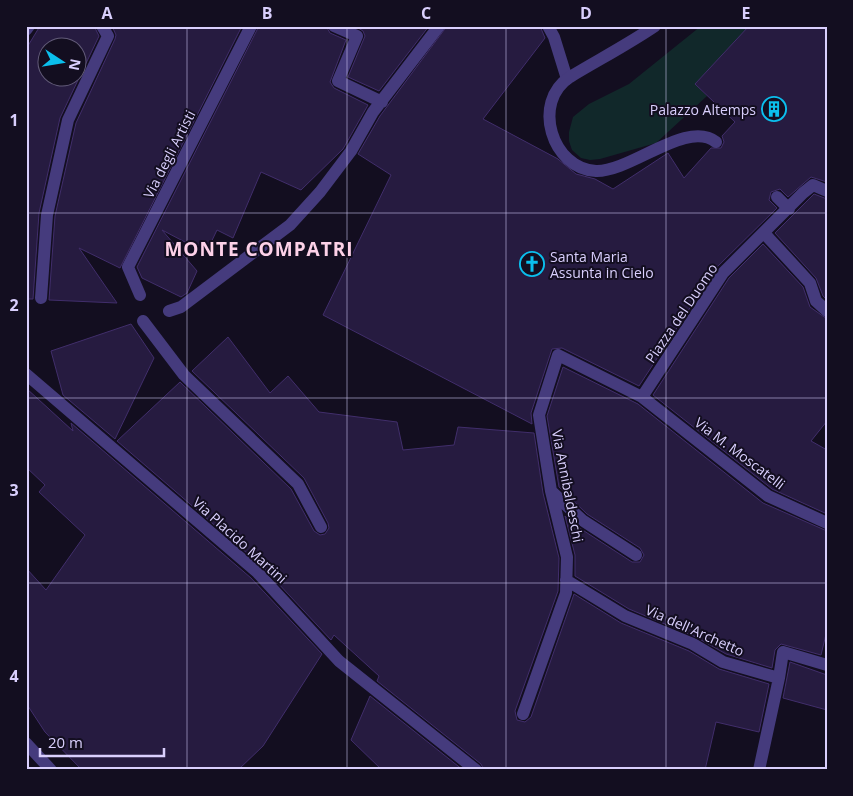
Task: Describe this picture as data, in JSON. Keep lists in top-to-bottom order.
{
  "streets": {
    "street": [
      "Via degli Artisti",
      "Piazza del Duomo",
      "Via M. Moscatelli",
      "Via Annibaldeschi",
      "Via Placido Martini",
      "Via dell'Archetto"
    ]
  },
  "crossings": [
    ["Piazza del Duomo", "Via M. Moscatelli"],
    ["Piazza del Duomo", "Via Annibaldeschi"],
    ["Via M. Moscatelli", "Via Annibaldeschi"],
    ["Via Annibaldeschi", "Via dell'Archetto"]
  ],
  "districts": ["MONTE COMPATRI"],
  "places": {
    "building": ["Palazzo Altemps"],
    "church": ["Santa Maria Assunta in Cielo"]
  },
  "scale_bar": "20 m",
  "north": "right",
  "grid": {
    "columns": [
      "A",
      "B",
      "C",
      "D",
      "E"
    ],
    "rows": [
      "1",
      "2",
      "3",
      "4"
    ]
  }
}
